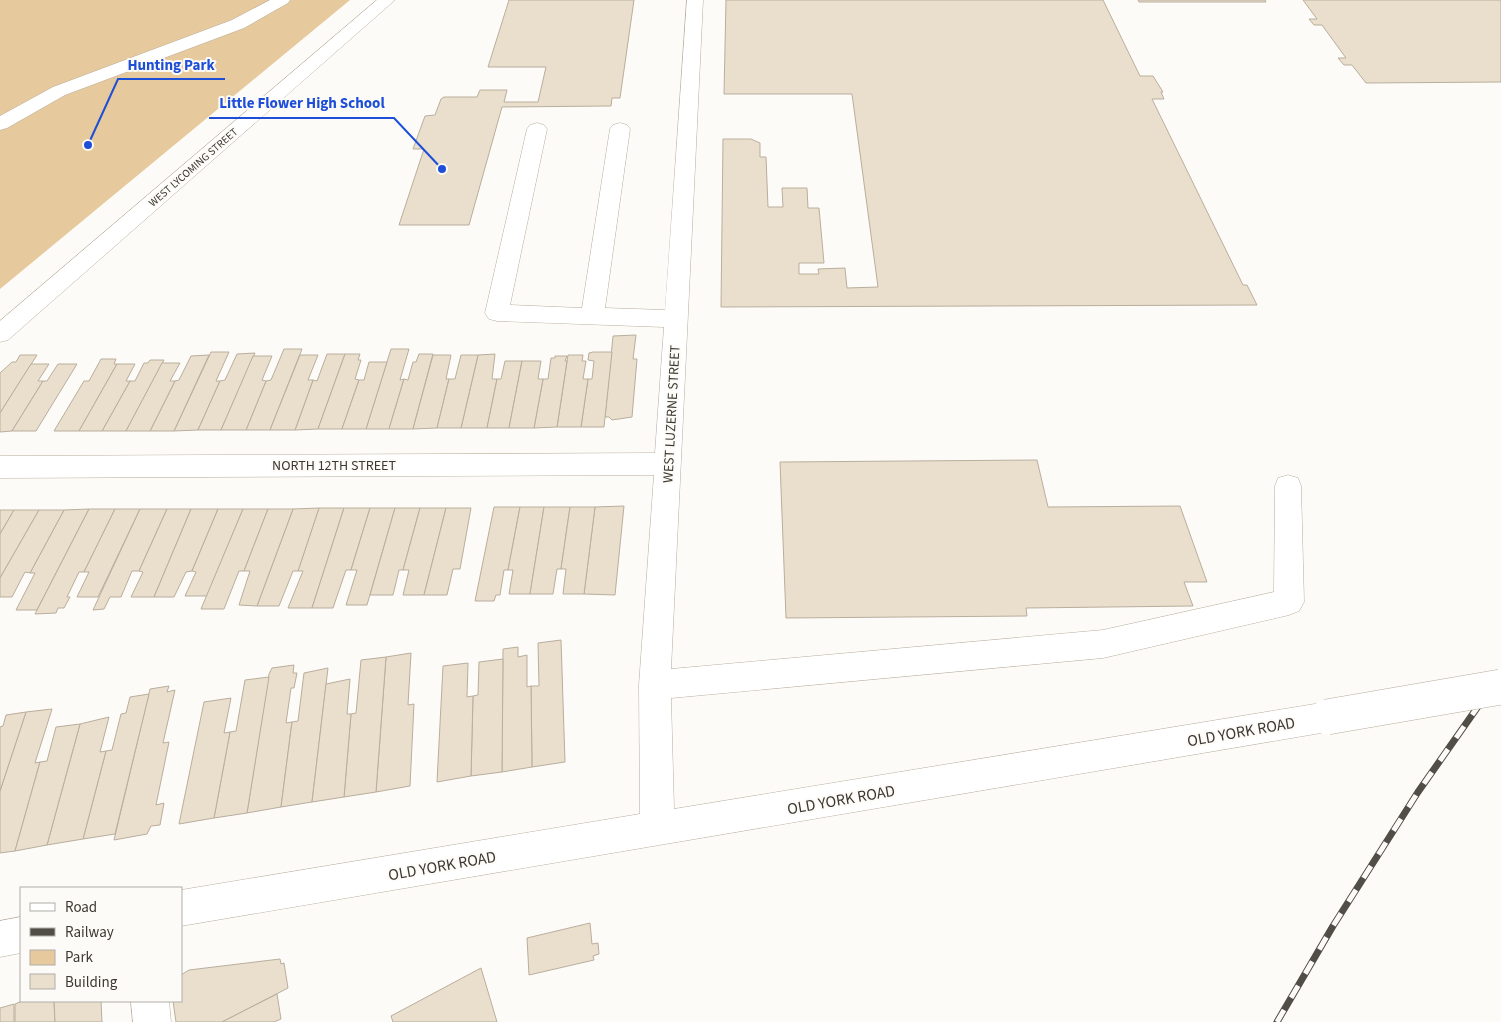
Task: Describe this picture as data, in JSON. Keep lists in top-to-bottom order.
{
  "streets": {
    "street": [
      "WEST LYCOMING STREET",
      "WEST LUZERNE STREET",
      "NORTH 12TH STREET",
      "OLD YORK ROAD"
    ]
  },
  "crossings": [
    ["WEST LUZERNE STREET", "NORTH 12TH STREET"],
    ["WEST LUZERNE STREET", "OLD YORK ROAD"]
  ],
  "places": ["Hunting Park", "Little Flower High School"],
  "legend": [
    "Road",
    "Railway",
    "Park",
    "Building"
  ]
}
